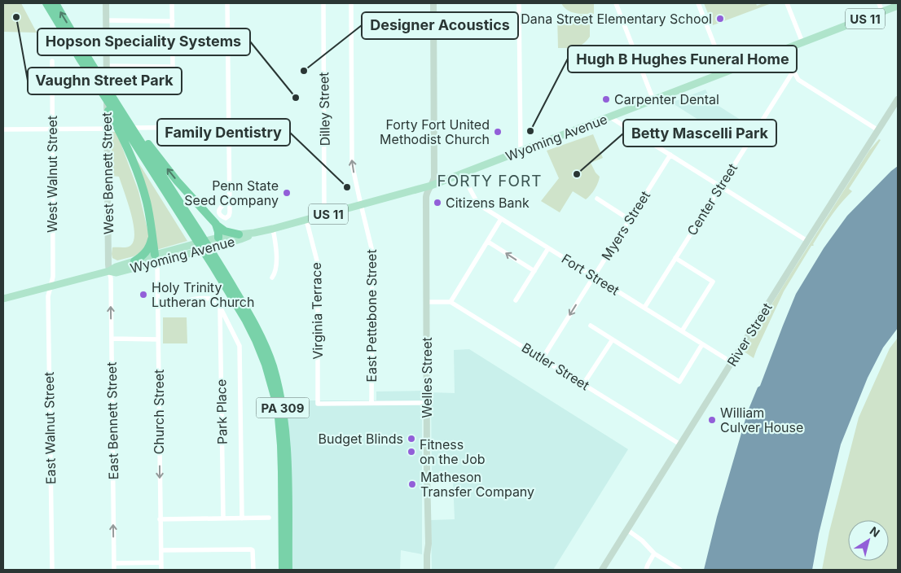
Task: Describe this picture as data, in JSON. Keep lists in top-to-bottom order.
{
  "streets": {
    "highway": ["PA 309"],
    "main road": ["US 11", "Wyoming Avenue"],
    "street": [
      "Dilley Street",
      "West Bennett Street",
      "West Walnut Street",
      "Center Street",
      "Myers Street",
      "Fort Street",
      "Virginia Terrace",
      "East Pettebone Street",
      "River Street",
      "Butler Street",
      "Welles Street",
      "Church Street",
      "Park Place",
      "East Bennett Street",
      "East Walnut Street"
    ]
  },
  "crossings": [
    ["Dilley Street", "Wyoming Avenue"],
    ["Wyoming Avenue", "West Bennett Street"],
    ["Wyoming Avenue", "West Walnut Street"],
    ["Wyoming Avenue", "Fort Street"],
    ["Wyoming Avenue", "Virginia Terrace"],
    ["Wyoming Avenue", "East Pettebone Street"],
    ["Wyoming Avenue", "Welles Street"],
    ["Wyoming Avenue", "Church Street"],
    ["Wyoming Avenue", "East Bennett Street"],
    ["Wyoming Avenue", "East Walnut Street"],
    ["West Bennett Street", "East Bennett Street"],
    ["West Walnut Street", "East Walnut Street"],
    ["Center Street", "Fort Street"],
    ["Myers Street", "Fort Street"],
    ["Myers Street", "Butler Street"],
    ["Fort Street", "River Street"],
    ["Virginia Terrace", "East Pettebone Street"],
    ["River Street", "Butler Street"]
  ],
  "one_way": [
    "Myers Street",
    "East Pettebone Street",
    "Church Street",
    "East Bennett Street"
  ],
  "districts": ["FORTY FORT"],
  "places": [
    "Vaughn Street Park",
    "Dana Street Elementary School",
    "Designer Acoustics",
    "Hopson Speciality Systems",
    "Carpenter Dental",
    "Hugh B Hughes Funeral Home",
    "Forty Fort United Methodist Church",
    "Betty Mascelli Park",
    "Family Dentistry",
    "Penn State Seed Company",
    "Citizens Bank",
    "Holy Trinity Lutheran Church",
    "William Culver House",
    "Budget Blinds",
    "Fitness on the Job",
    "Matheson Transfer Company"
  ],
  "north": "top right"
}
